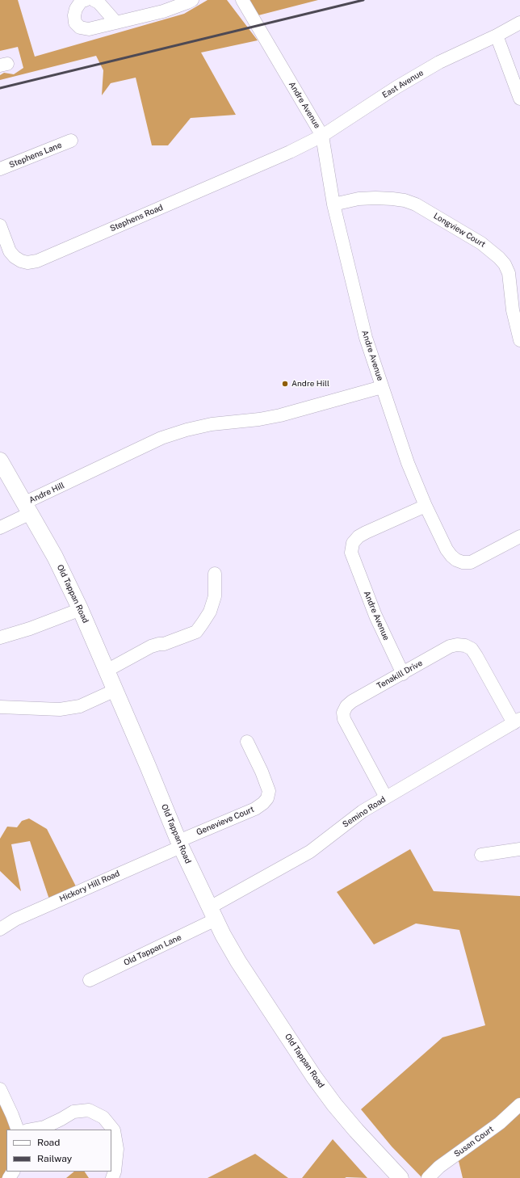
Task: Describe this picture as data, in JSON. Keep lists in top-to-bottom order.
{
  "streets": {
    "main road": ["Old Tappan Road"],
    "street": [
      "East Avenue",
      "Andre Avenue",
      "Stephens Lane",
      "Stephens Road",
      "Longview Court",
      "Andre Hill",
      "Tenakill Drive",
      "Semino Road",
      "Genevieve Court",
      "Hickory Hill Road",
      "Old Tappan Lane",
      "Susan Court"
    ]
  },
  "crossings": [
    ["East Avenue", "Andre Avenue"],
    ["East Avenue", "Stephens Road"],
    ["Andre Avenue", "Longview Court"],
    ["Andre Avenue", "Andre Hill"],
    ["Andre Avenue", "Tenakill Drive"],
    ["Andre Hill", "Old Tappan Road"],
    ["Old Tappan Road", "Semino Road"],
    ["Old Tappan Road", "Genevieve Court"],
    ["Old Tappan Road", "Hickory Hill Road"],
    ["Old Tappan Road", "Old Tappan Lane"],
    ["Tenakill Drive", "Semino Road"],
    ["Semino Road", "Old Tappan Lane"],
    ["Genevieve Court", "Hickory Hill Road"]
  ],
  "places": ["Andre Hill"],
  "legend": ["Road", "Railway"]
}
